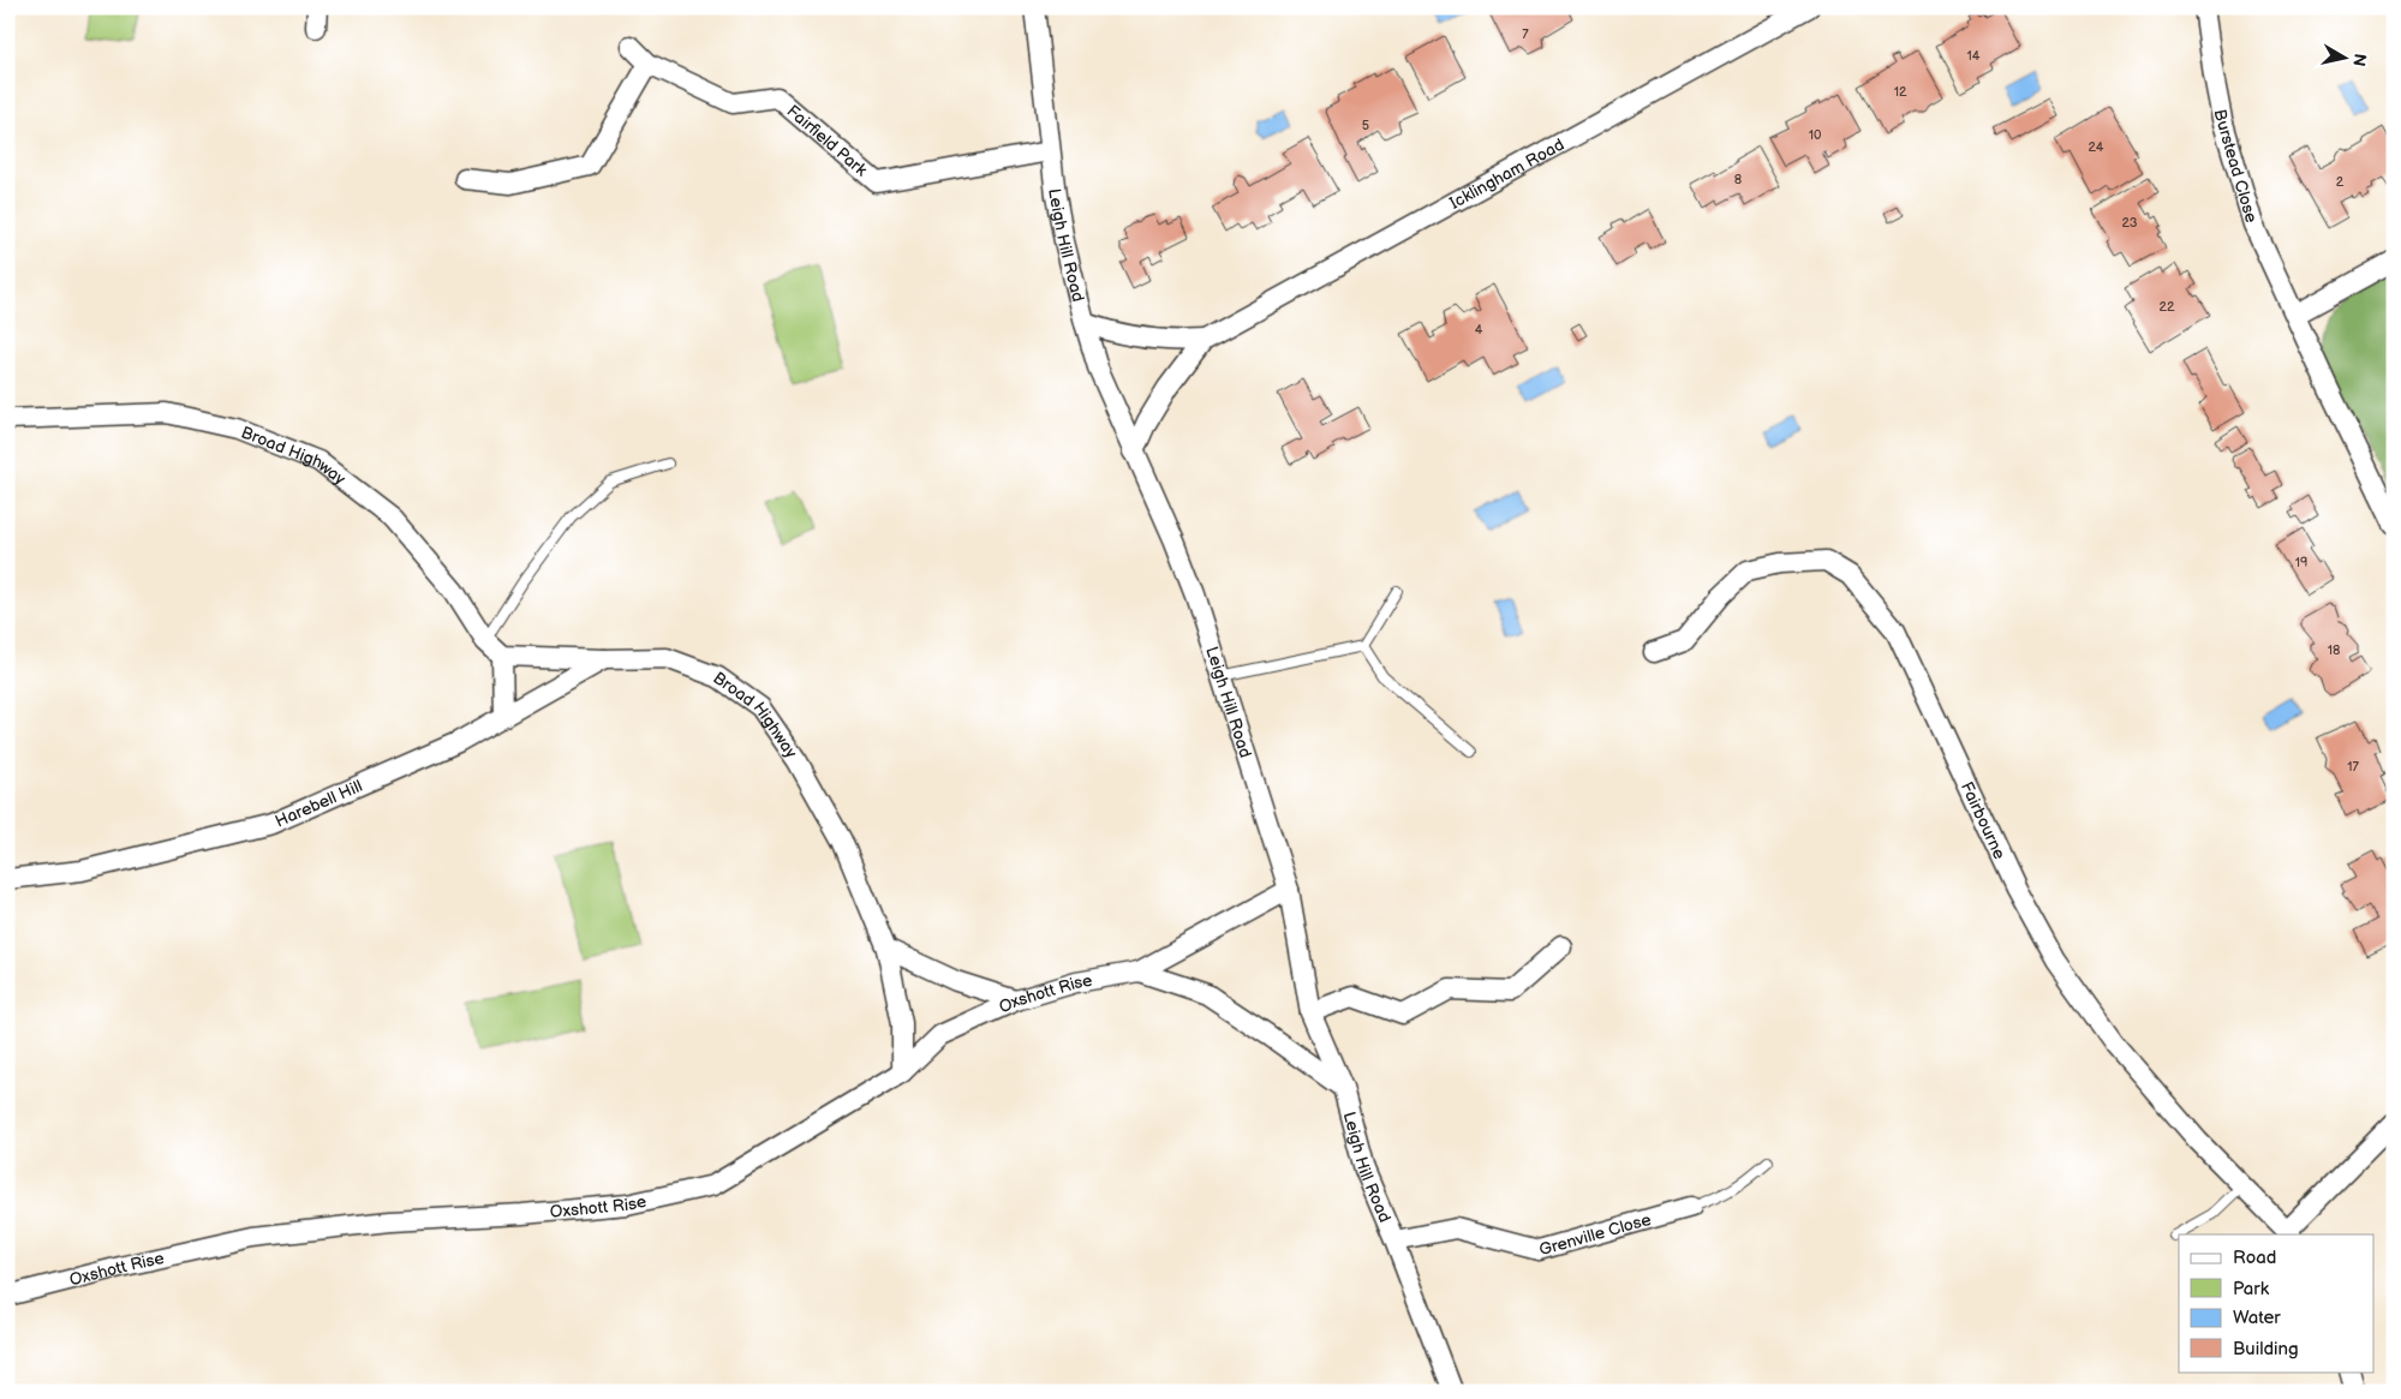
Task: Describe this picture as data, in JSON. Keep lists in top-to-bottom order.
{
  "streets": {
    "street": [
      "Fairfield Park",
      "Burstead Close",
      "Icklingham Road",
      "Leigh Hill Road",
      "Broad Highway",
      "Harebell Hill",
      "Fairbourne",
      "Oxshott Rise",
      "Grenville Close"
    ]
  },
  "crossings": [
    ["Fairfield Park", "Leigh Hill Road"],
    ["Icklingham Road", "Leigh Hill Road"],
    ["Leigh Hill Road", "Oxshott Rise"],
    ["Leigh Hill Road", "Grenville Close"],
    ["Broad Highway", "Harebell Hill"],
    ["Broad Highway", "Oxshott Rise"]
  ],
  "house_numbers": [
    "7",
    "14",
    "12",
    "5",
    "10",
    "24",
    "8",
    "2",
    "23",
    "22",
    "4",
    "19",
    "18",
    "17"
  ],
  "legend": [
    "Road",
    "Park",
    "Water",
    "Building"
  ],
  "north": "right"
}
